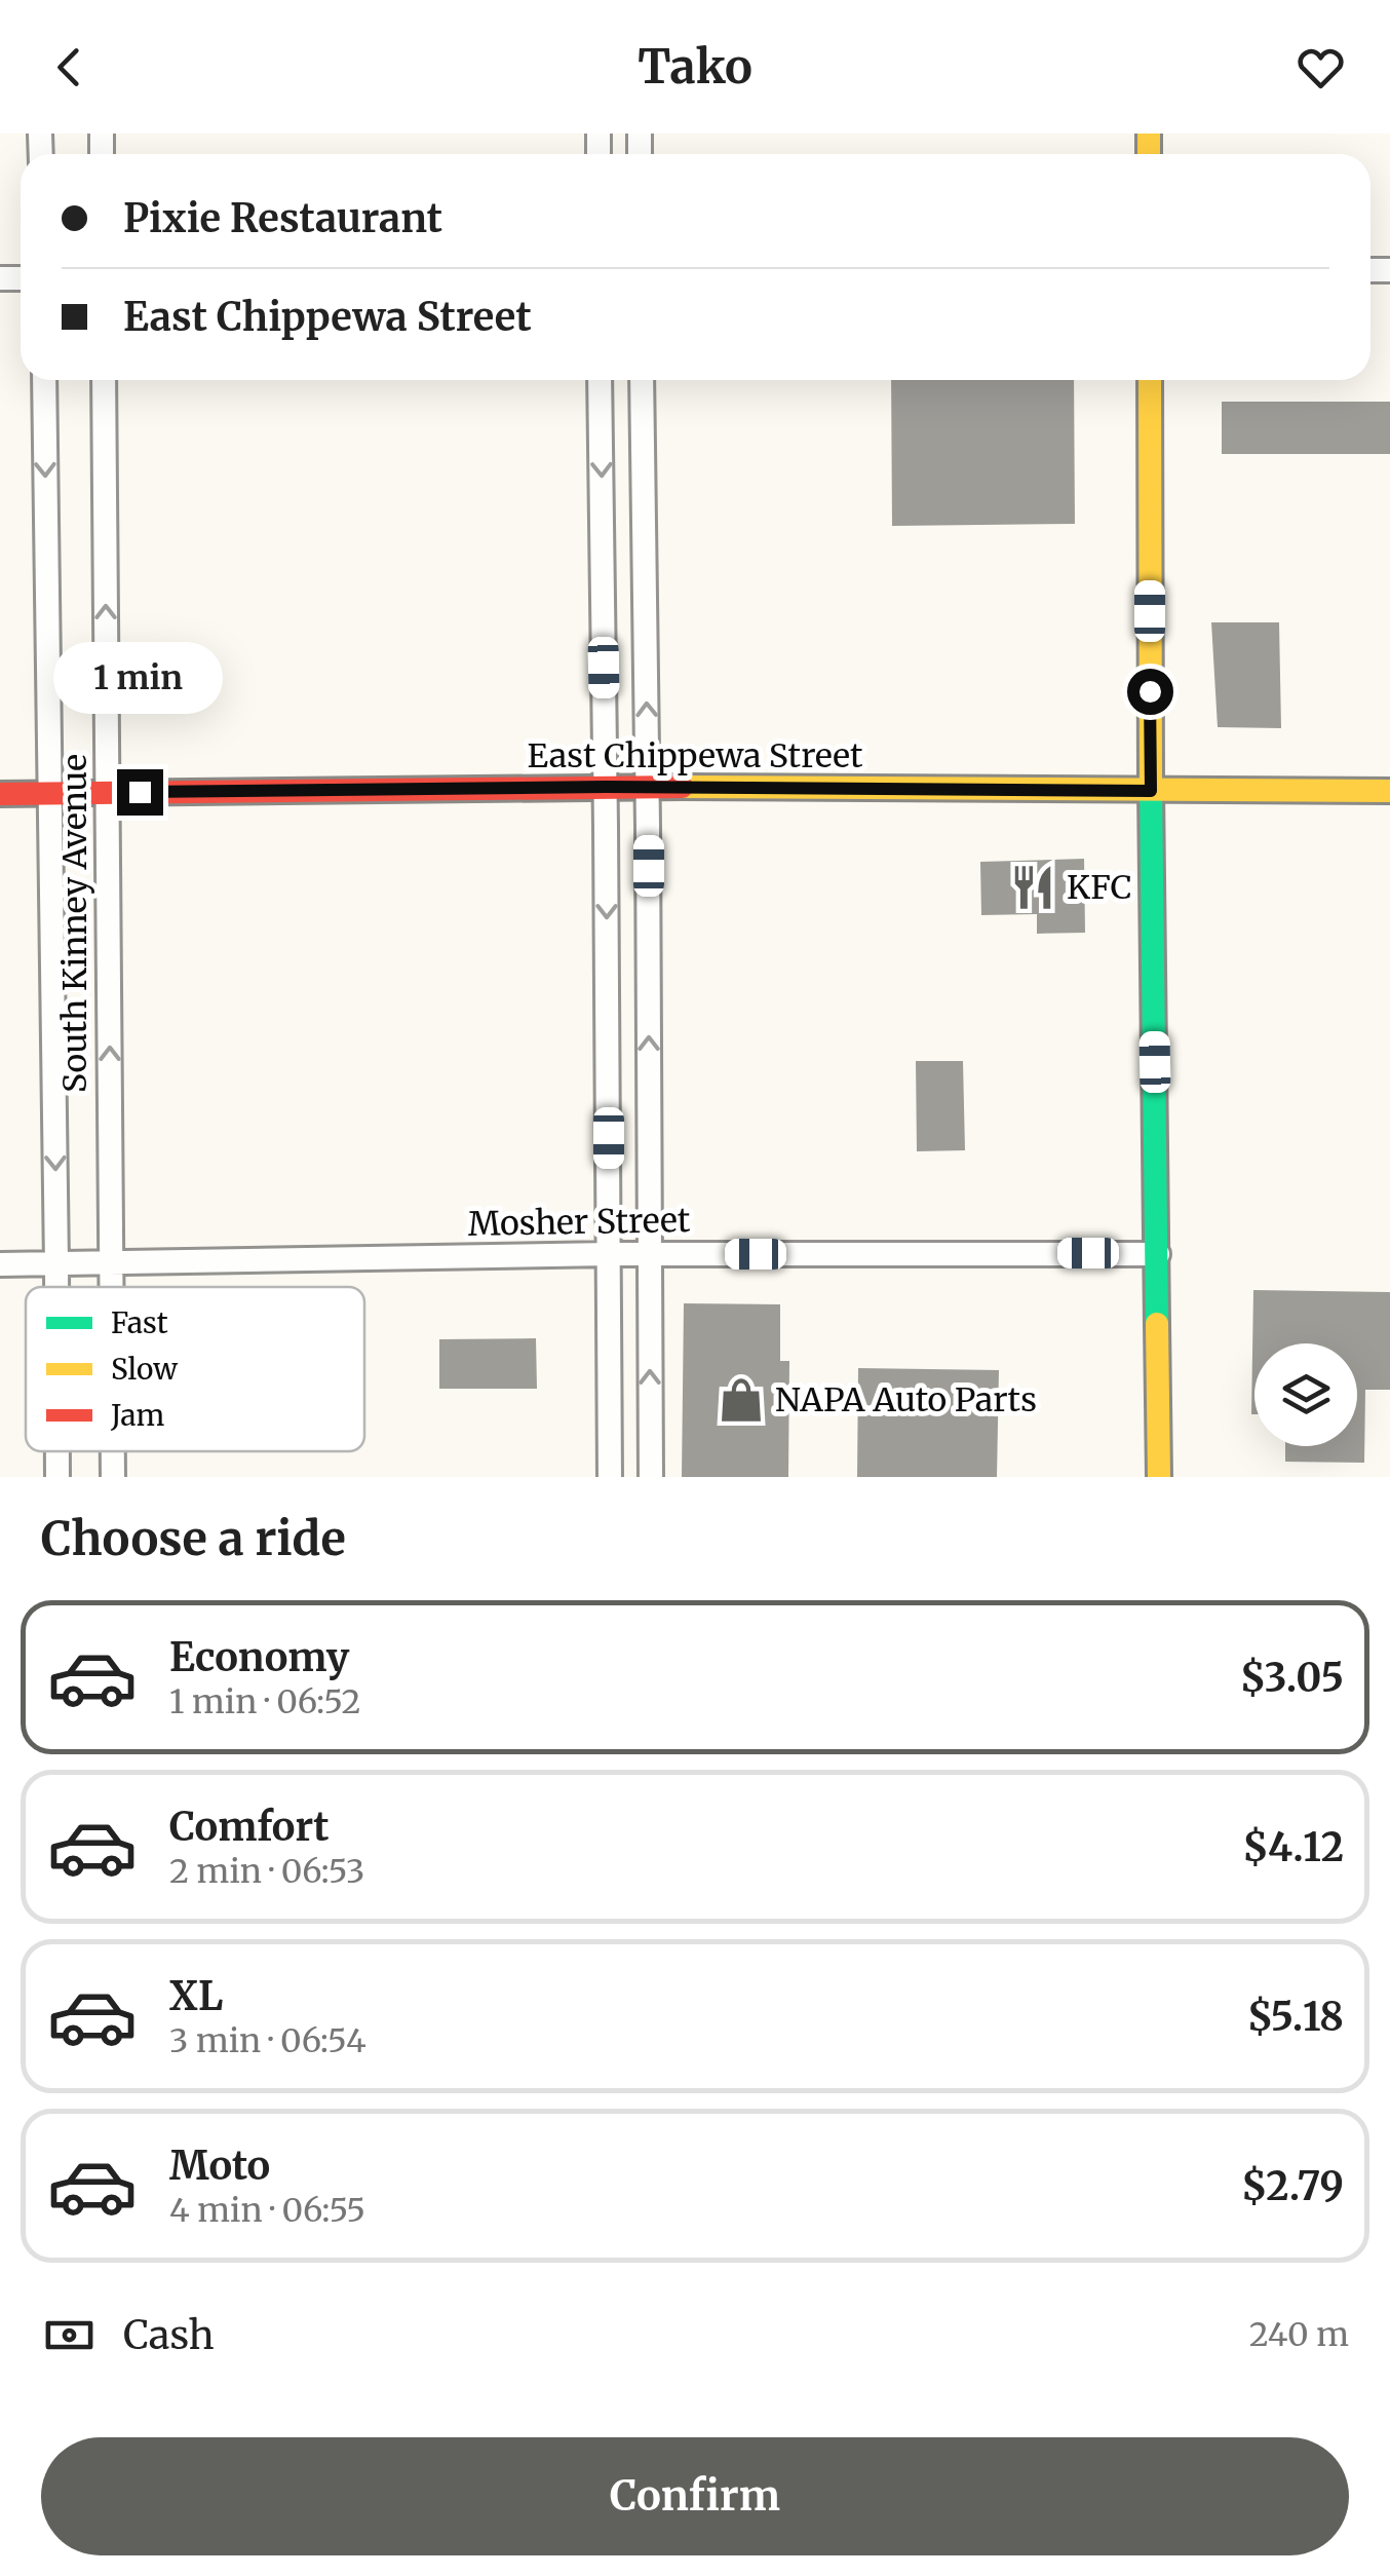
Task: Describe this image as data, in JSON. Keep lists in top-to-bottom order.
{
  "streets": {
    "street": ["East Chippewa Street", "South Kinney Avenue", "Mosher Street"]
  },
  "crossings": [
    ["East Chippewa Street", "South Kinney Avenue"],
    ["South Kinney Avenue", "Mosher Street"]
  ],
  "places": {
    "restaurant": ["KFC"],
    "shop": ["NAPA Auto Parts"]
  },
  "legend": ["Fast", "Slow", "Jam"],
  "page": {
    "header": "Tako",
    "banner": ["Pixie Restaurant", "East Chippewa Street"],
    "bubble": "1 min",
    "heading": "Choose a ride",
    "list": [
      {
        "name": "Economy",
        "note": "1 min · 06:52",
        "value": "$3.05"
      },
      {
        "name": "Comfort",
        "note": "2 min · 06:53",
        "value": "$4.12"
      },
      {
        "name": "XL",
        "note": "3 min · 06:54",
        "value": "$5.18"
      },
      {
        "name": "Moto",
        "note": "4 min · 06:55",
        "value": "$2.79"
      }
    ],
    "pay": ["Cash", "240 m"],
    "buttons": "Confirm"
  }
}
